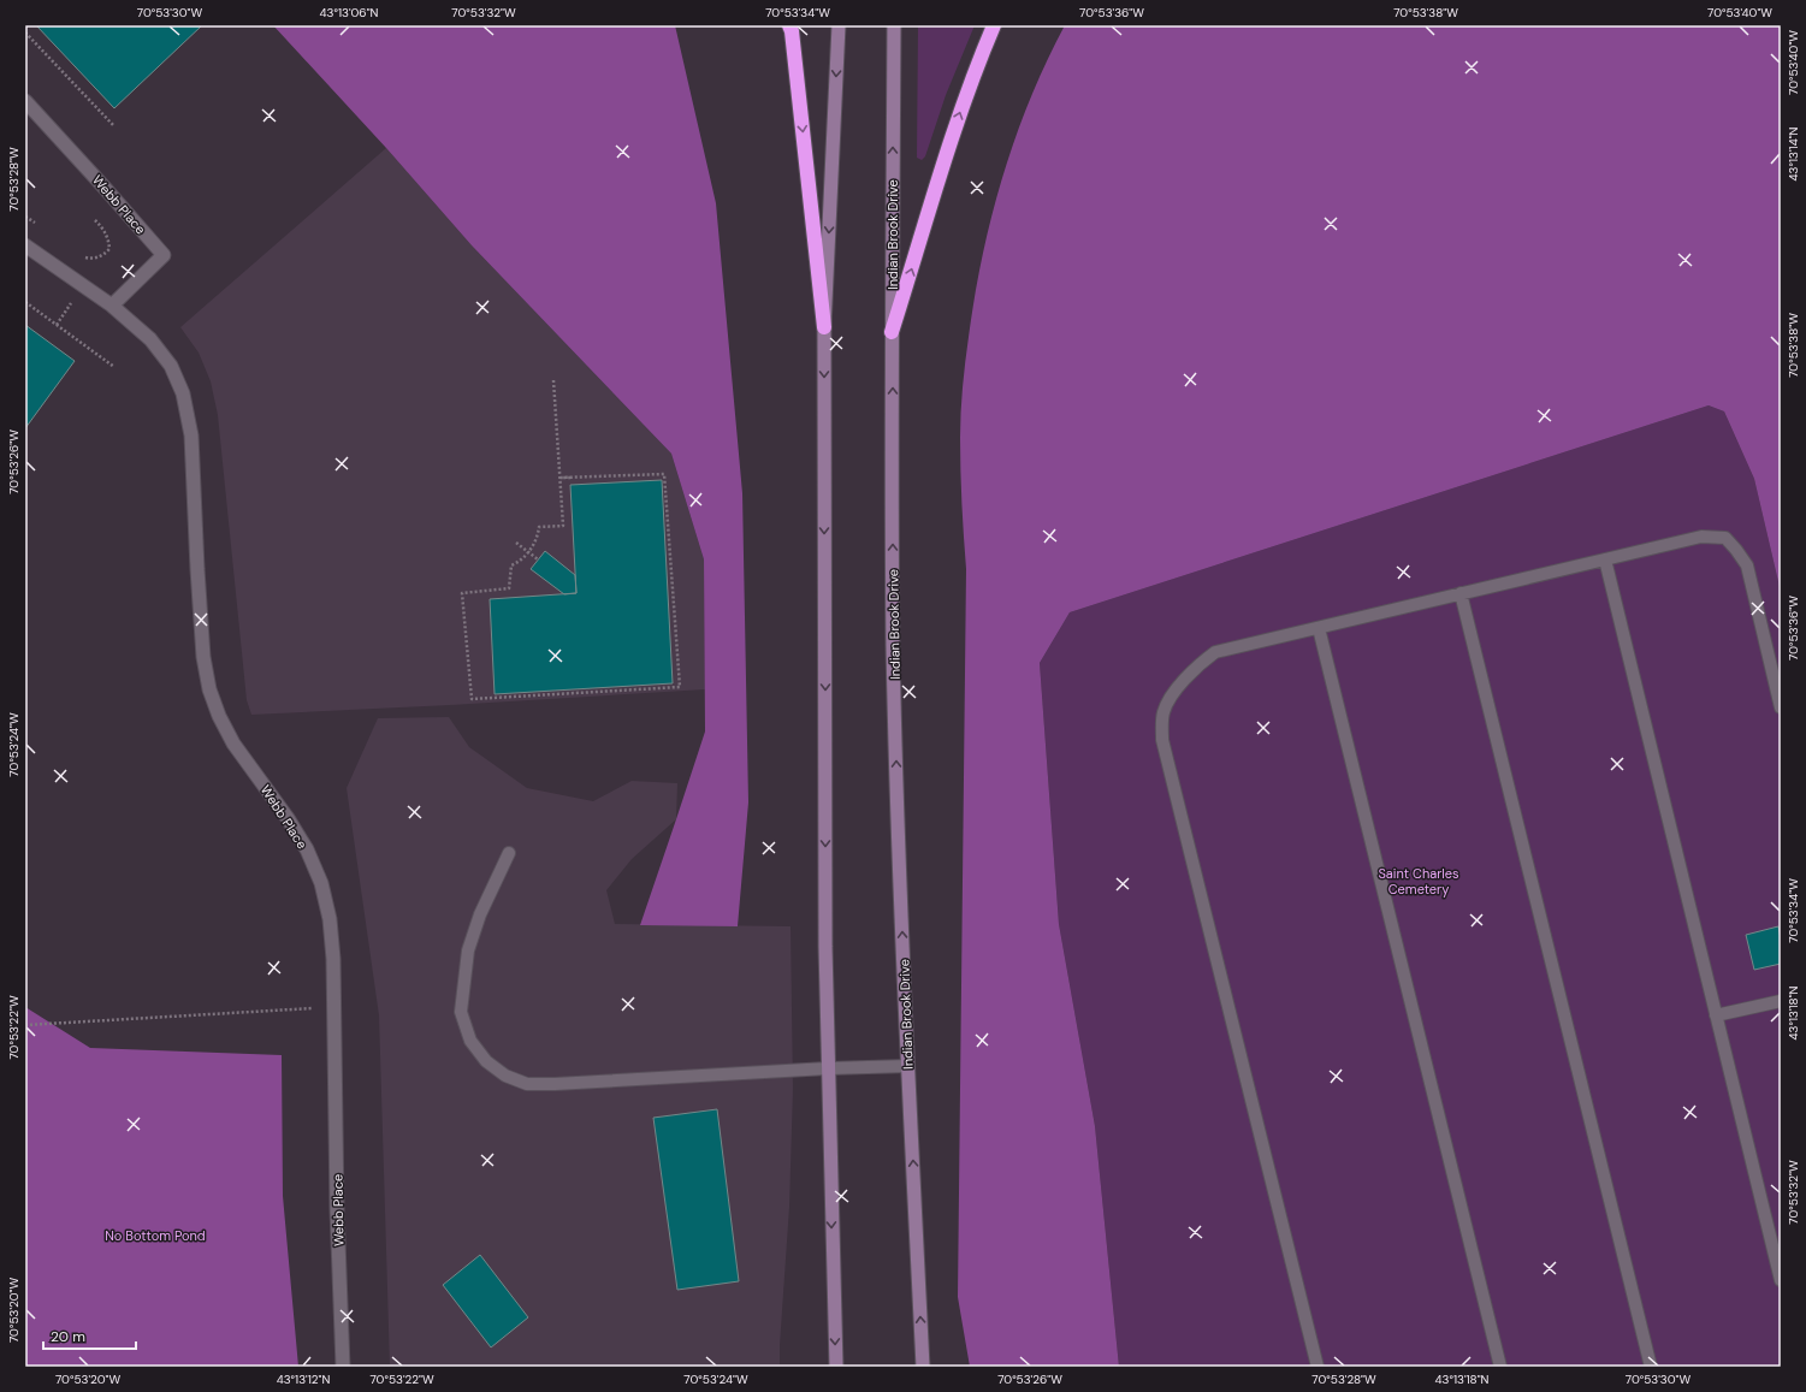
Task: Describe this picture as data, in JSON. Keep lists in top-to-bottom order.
{
  "streets": {
    "main road": ["Indian Brook Drive"],
    "street": ["Webb Place"]
  },
  "parks": ["Saint Charles Cemetery", "No Bottom Pond"],
  "scale_bar": "20 m",
  "coordinates": [
    "70°53'30\"W",
    "43°13'06\"N",
    "70°53'32\"W",
    "70°53'34\"W",
    "70°53'36\"W",
    "70°53'38\"W",
    "70°53'40\"W",
    "43°13'14\"N",
    "70°53'28\"W",
    "70°53'26\"W",
    "70°53'24\"W",
    "43°13'18\"N",
    "70°53'22\"W",
    "70°53'20\"W",
    "43°13'12\"N"
  ]
}
